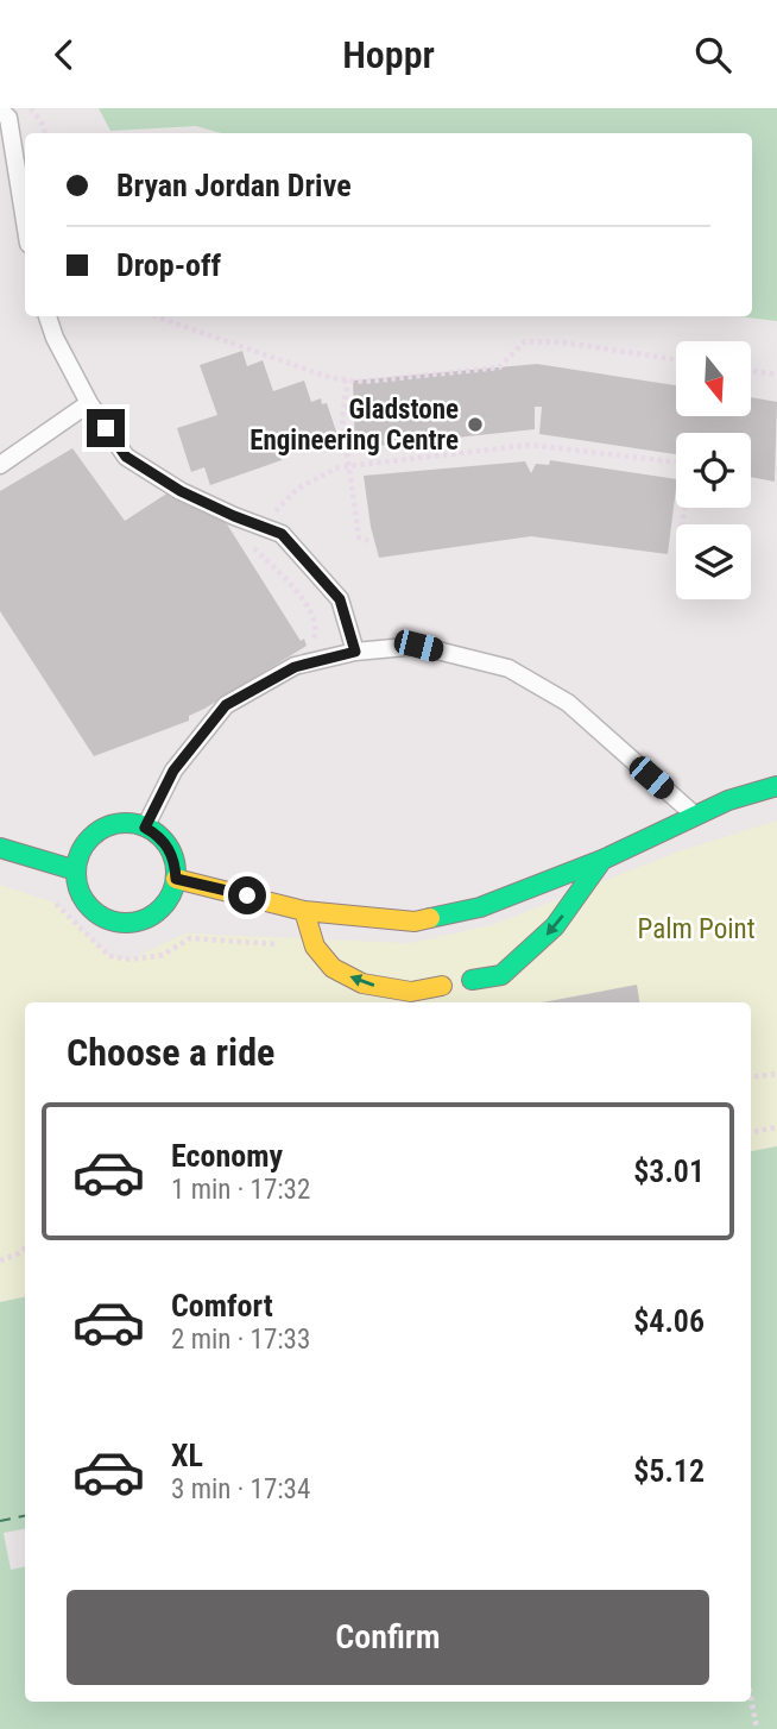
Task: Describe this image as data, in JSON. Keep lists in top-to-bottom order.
{
  "parks": ["Palm Point"],
  "places": ["Gladstone Engineering Centre"],
  "north": "bottom",
  "page": {
    "header": "Hoppr",
    "banner": ["Bryan Jordan Drive", "Drop-off"],
    "heading": "Choose a ride",
    "list": [
      {
        "name": "Economy",
        "note": "1 min · 17:32",
        "value": "$3.01"
      },
      {
        "name": "Comfort",
        "note": "2 min · 17:33",
        "value": "$4.06"
      },
      {
        "name": "XL",
        "note": "3 min · 17:34",
        "value": "$5.12"
      }
    ],
    "buttons": "Confirm"
  }
}
